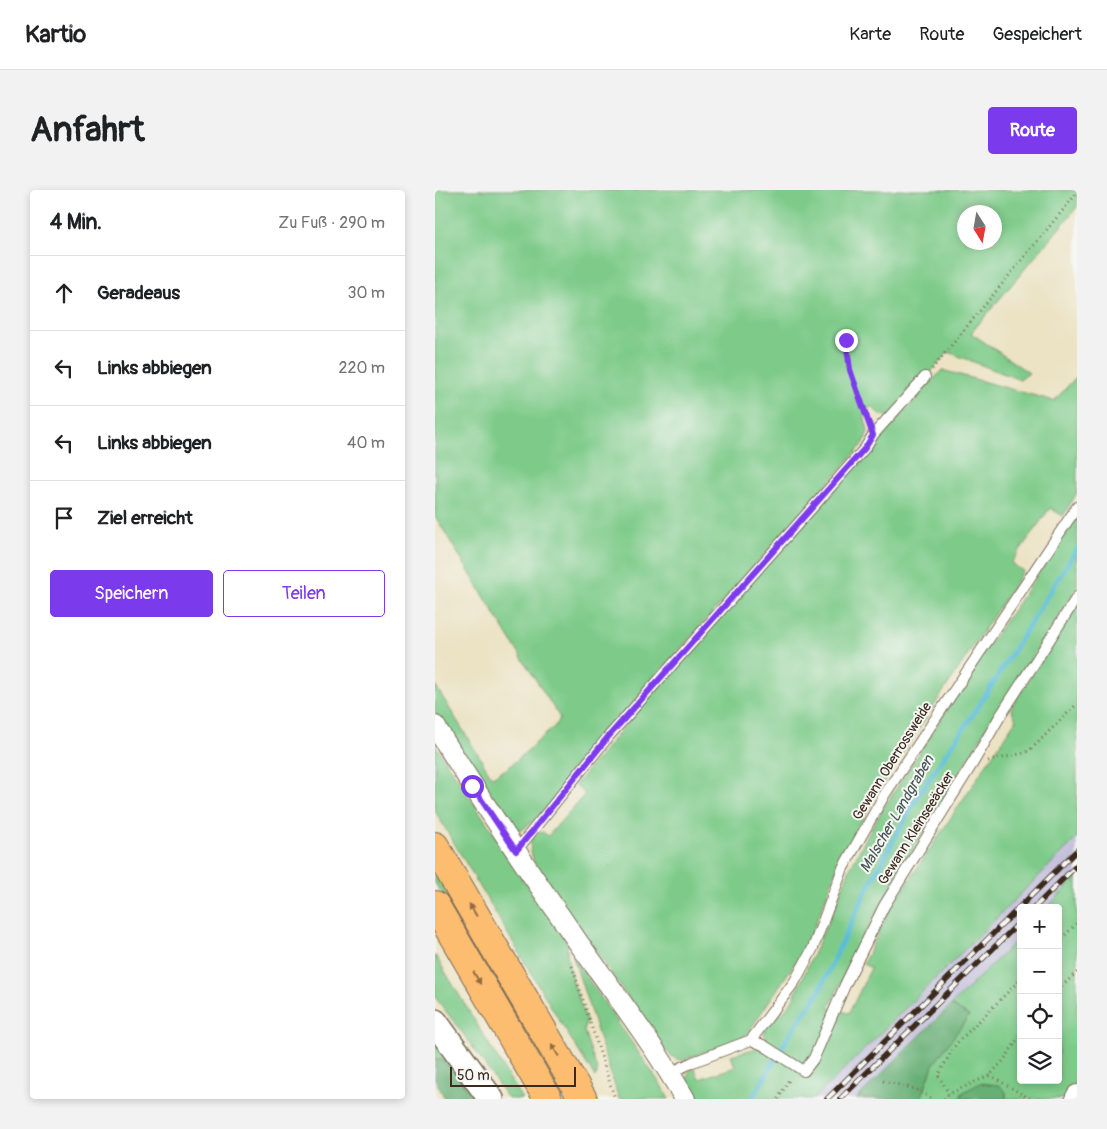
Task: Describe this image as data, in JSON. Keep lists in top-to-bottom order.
{
  "streets": {
    "lane": ["Gewann Oberrossweide", "Gewann Kleinseeäcker"]
  },
  "water": ["Malscher Landgraben"],
  "scale_bar": "50 m",
  "north": "bottom",
  "page": {
    "header": "Kartio",
    "nav": ["Karte", "Route", "Gespeichert"],
    "buttons": [
      "Route",
      ["Speichern", "Teilen"]
    ],
    "title": "Anfahrt",
    "heading": ["4 Min.", "Zu Fuß · 290 m"],
    "list": [
      ["Geradeaus", "30 m"],
      ["Links abbiegen", "220 m"],
      ["Links abbiegen", "40 m"],
      "Ziel erreicht"
    ],
    "map_buttons": ["+", "−"],
    "scale": "50 m"
  }
}
